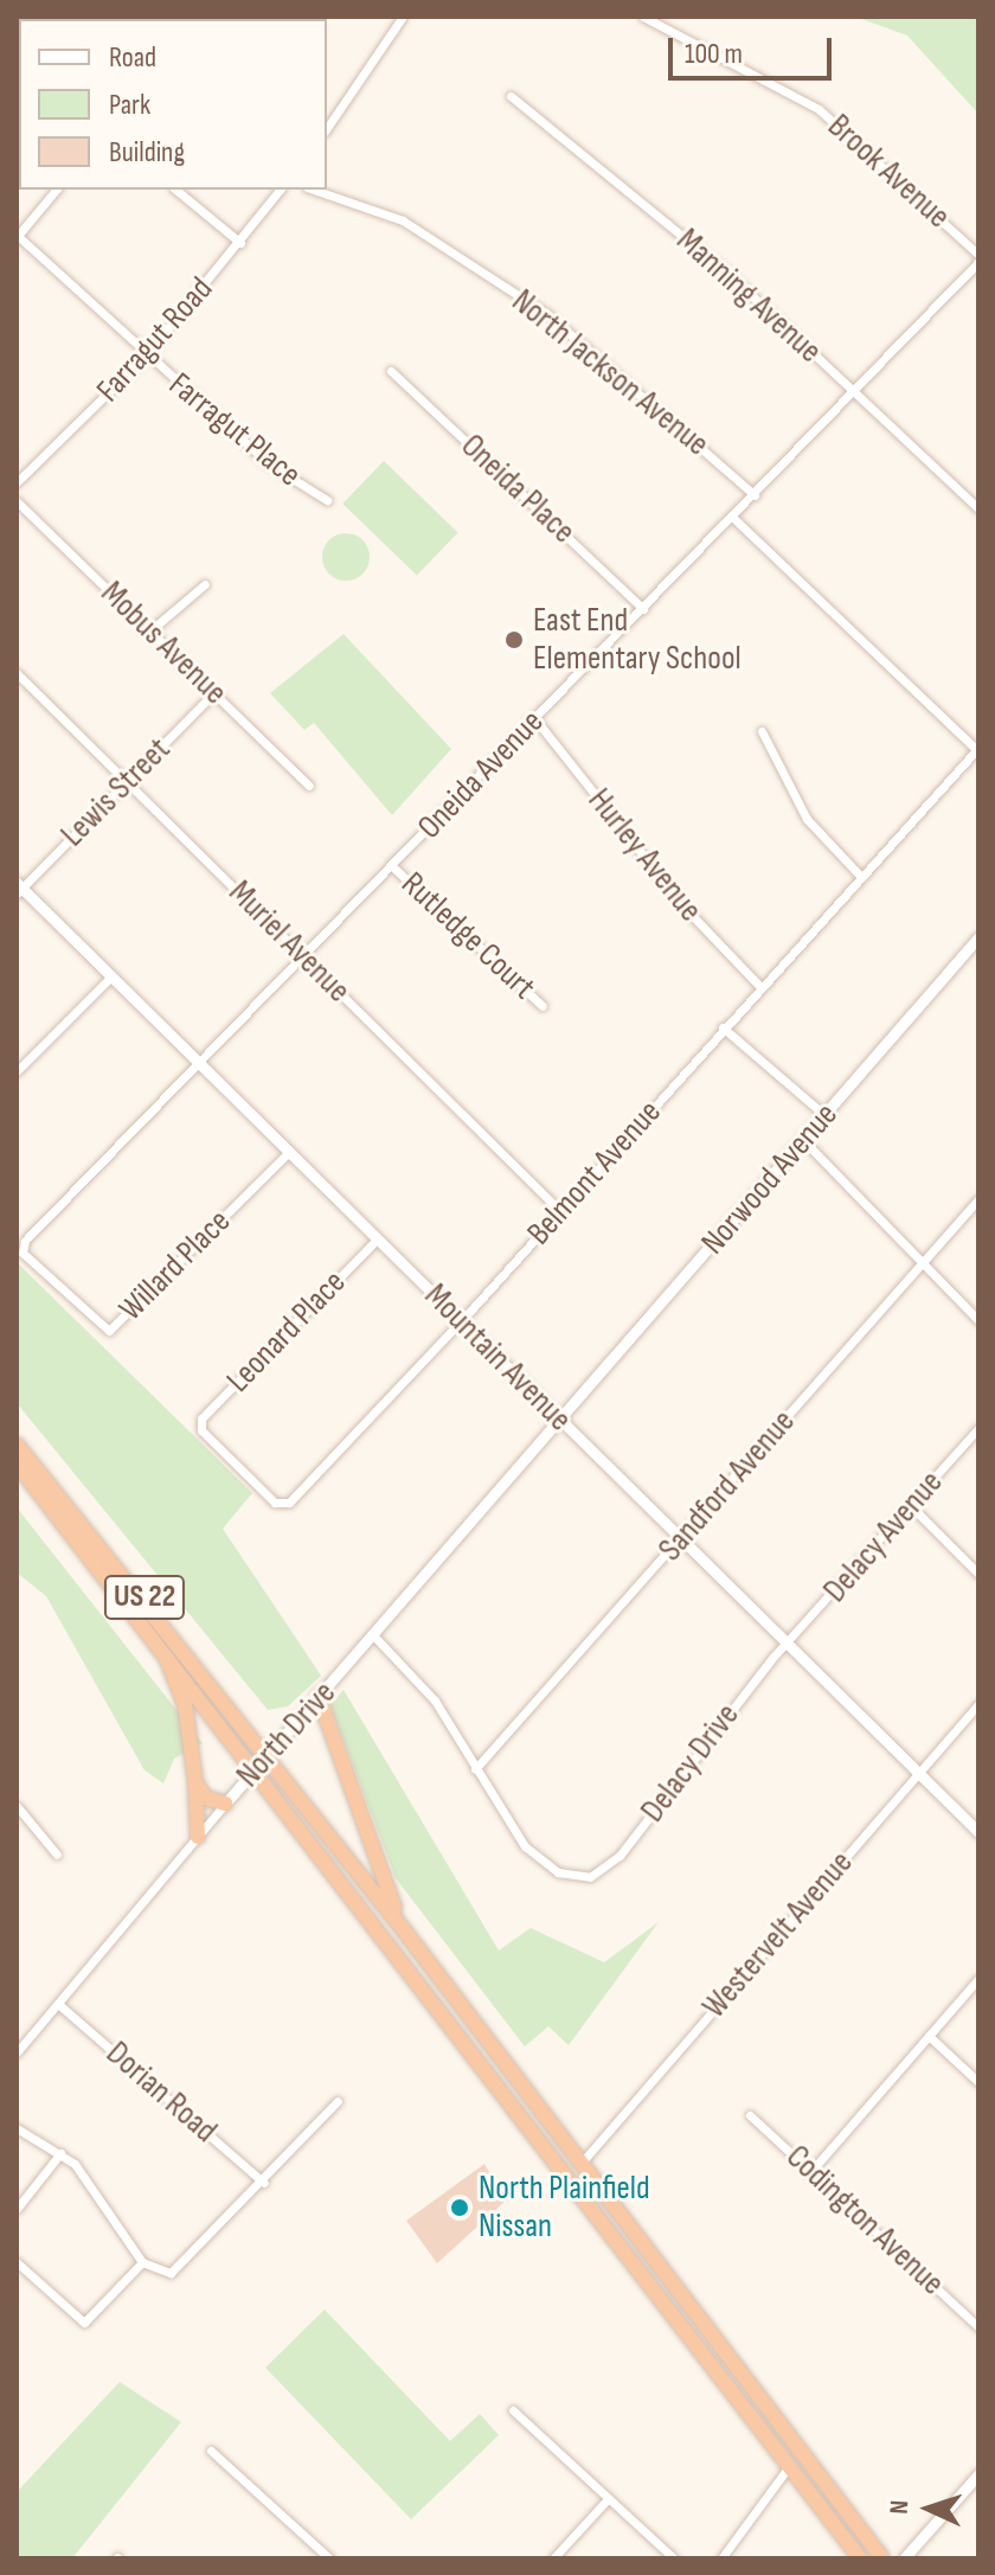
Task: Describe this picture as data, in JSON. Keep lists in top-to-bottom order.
{
  "streets": {
    "highway": ["US 22"],
    "street": [
      "Brook Avenue",
      "Manning Avenue",
      "Farragut Road",
      "North Jackson Avenue",
      "Farragut Place",
      "Oneida Place",
      "Mobus Avenue",
      "Oneida Avenue",
      "Lewis Street",
      "Hurley Avenue",
      "Rutledge Court",
      "Muriel Avenue",
      "Belmont Avenue",
      "Norwood Avenue",
      "Willard Place",
      "Leonard Place",
      "Mountain Avenue",
      "Sandford Avenue",
      "Delacy Avenue",
      "North Drive",
      "Delacy Drive",
      "Westervelt Avenue",
      "Dorian Road",
      "Codington Avenue"
    ]
  },
  "crossings": [
    ["Brook Avenue", "Oneida Avenue"],
    ["Manning Avenue", "Oneida Avenue"],
    ["Farragut Road", "Farragut Place"],
    ["North Jackson Avenue", "Oneida Avenue"],
    ["Oneida Place", "Oneida Avenue"],
    ["Mobus Avenue", "Lewis Street"],
    ["Oneida Avenue", "Hurley Avenue"],
    ["Oneida Avenue", "Rutledge Court"],
    ["Oneida Avenue", "Muriel Avenue"],
    ["Oneida Avenue", "Willard Place"],
    ["Oneida Avenue", "Mountain Avenue"],
    ["Lewis Street", "Muriel Avenue"],
    ["Lewis Street", "Mountain Avenue"],
    ["Hurley Avenue", "Belmont Avenue"],
    ["Muriel Avenue", "Belmont Avenue"],
    ["Belmont Avenue", "Leonard Place"],
    ["Belmont Avenue", "Mountain Avenue"],
    ["Norwood Avenue", "Mountain Avenue"],
    ["Norwood Avenue", "North Drive"],
    ["Willard Place", "Mountain Avenue"],
    ["Leonard Place", "Mountain Avenue"],
    ["Mountain Avenue", "Sandford Avenue"],
    ["Mountain Avenue", "Delacy Avenue"],
    ["Mountain Avenue", "North Drive"],
    ["Mountain Avenue", "Delacy Drive"],
    ["Mountain Avenue", "Westervelt Avenue"],
    ["Sandford Avenue", "Delacy Drive"],
    ["Delacy Avenue", "Delacy Drive"],
    ["US 22", "North Drive"],
    ["US 22", "Westervelt Avenue"],
    ["North Drive", "Dorian Road"]
  ],
  "places": ["East End Elementary School", "North Plainfield Nissan"],
  "legend": ["Road", "Park", "Building"],
  "scale_bar": "100 m",
  "north": "left"
}
